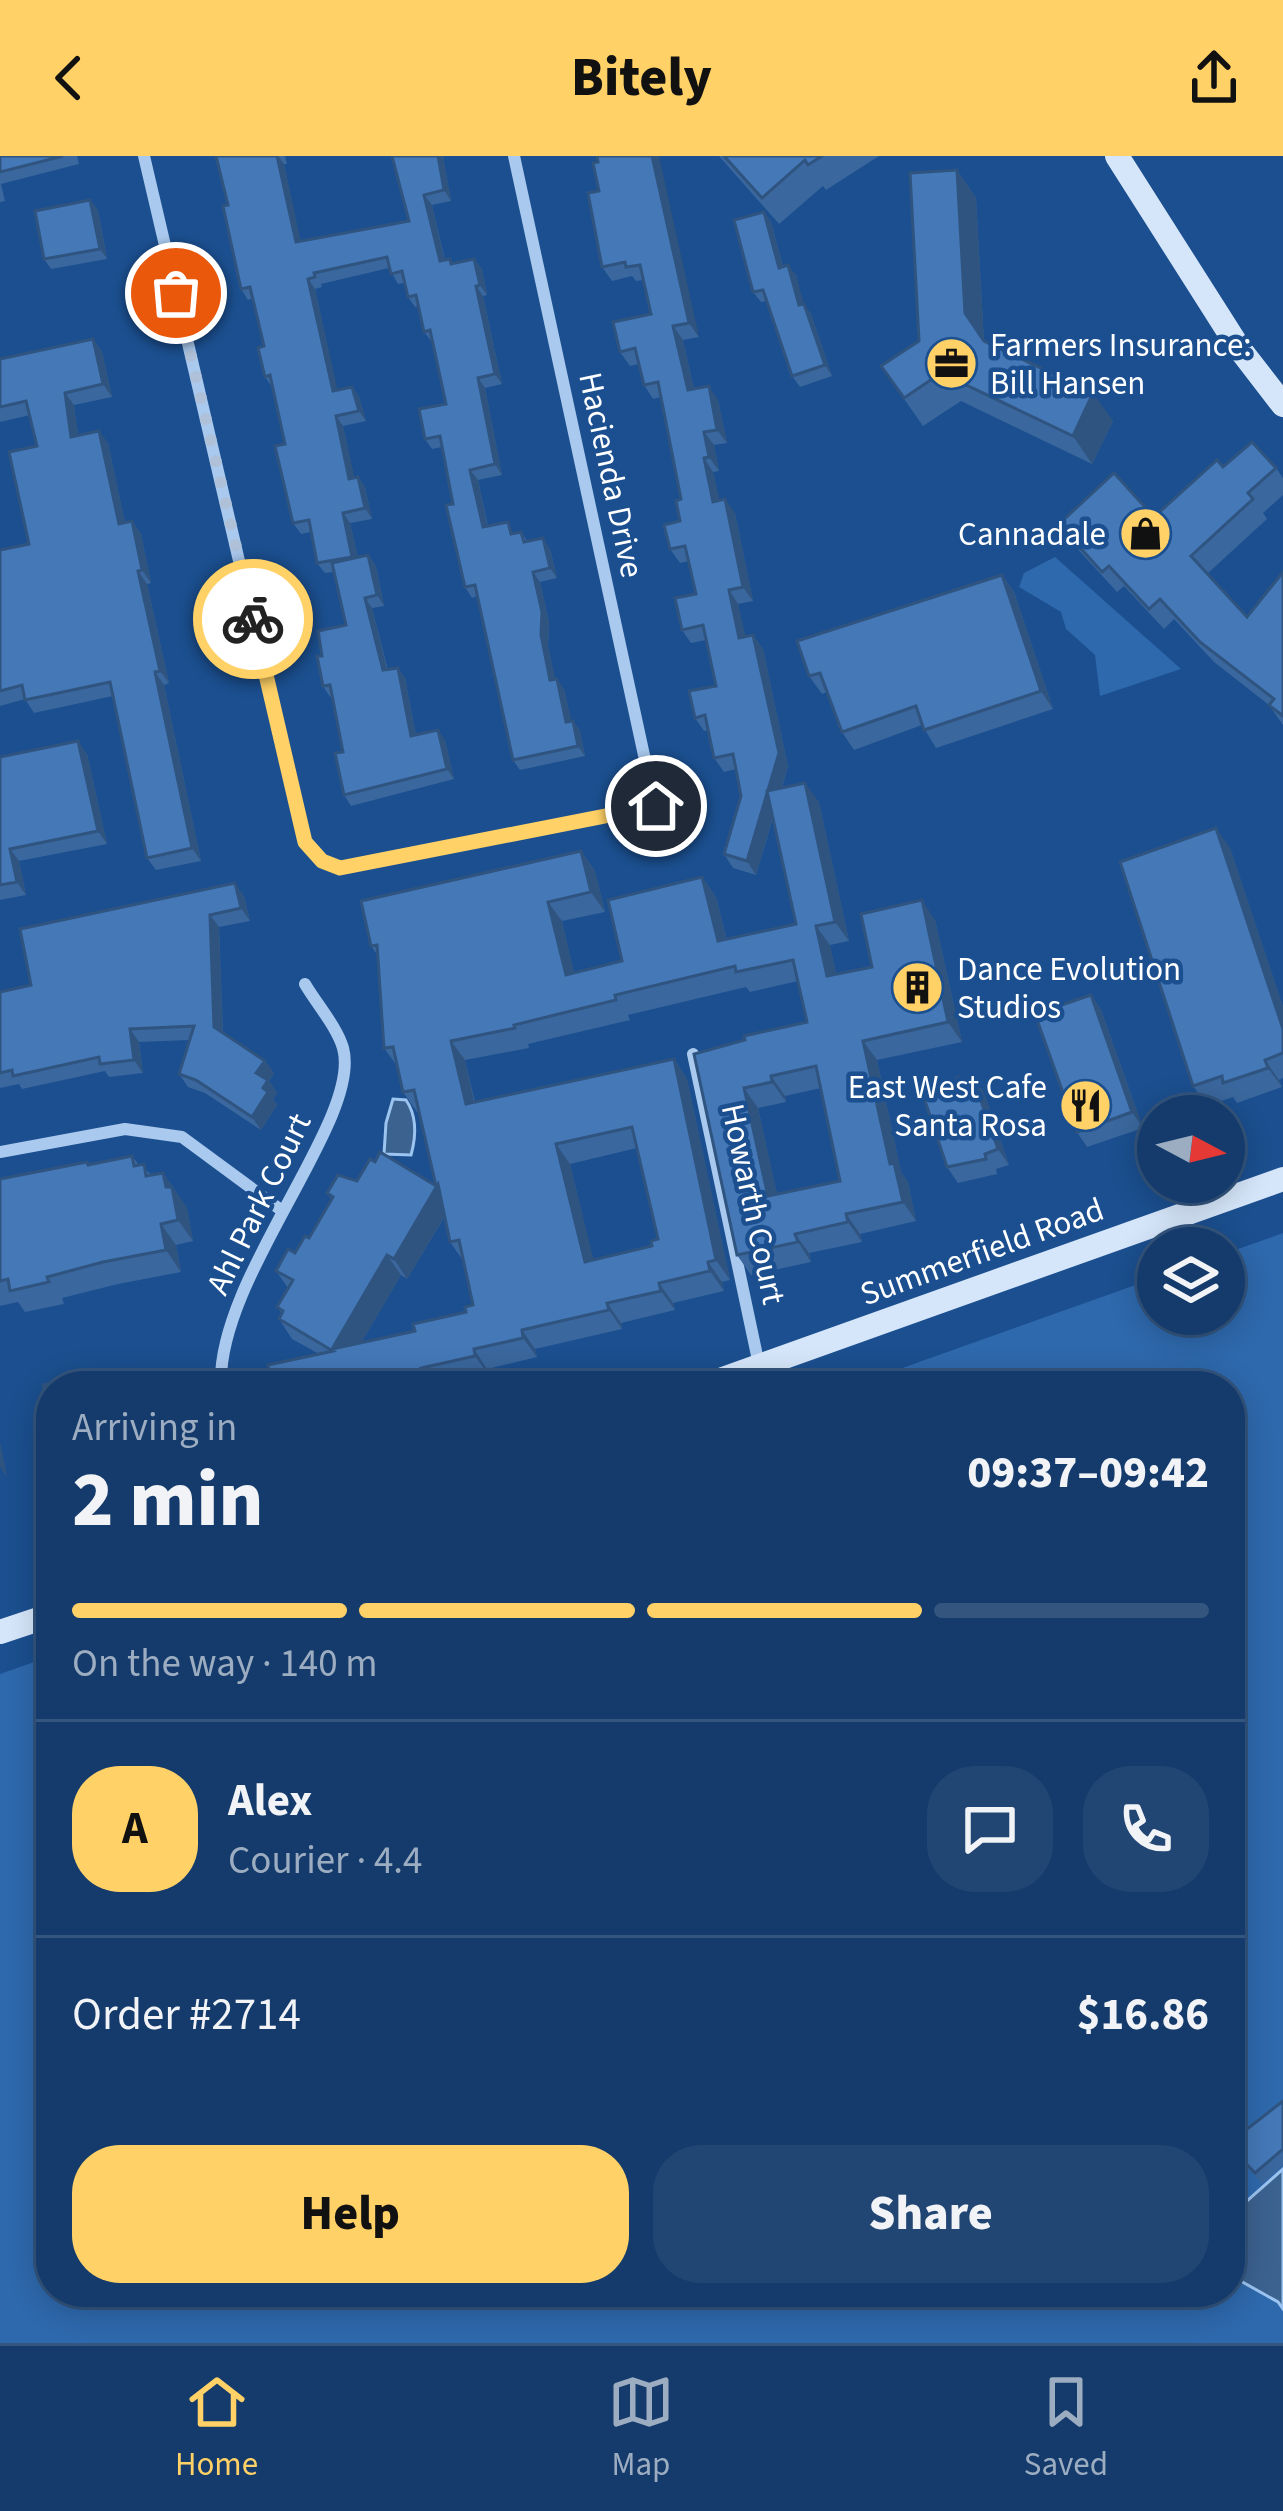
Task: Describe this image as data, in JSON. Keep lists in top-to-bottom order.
{
  "streets": {
    "street": [
      "Hacienda Drive",
      "Ahl Park Court",
      "Howarth Court",
      "Summerfield Road"
    ]
  },
  "crossings": [
    ["Howarth Court", "Summerfield Road"]
  ],
  "places": {
    "office": ["Farmers Insurance: Bill Hansen"],
    "shop": ["Cannadale"],
    "building": ["Dance Evolution Studios"],
    "restaurant": ["East West Cafe Santa Rosa"]
  },
  "north": "right",
  "page": {
    "header": "Bitely",
    "heading": ["2 min", "Arriving in", "09:37–09:42"],
    "panel": [
      "Alex",
      "Courier · 4.4",
      "Order #2714",
      "$16.86"
    ],
    "bar": "On the way · 140 m",
    "round": "A",
    "buttons": ["Help", "Share"],
    "tabs": ["Home", "Map", "Saved"]
  }
}
